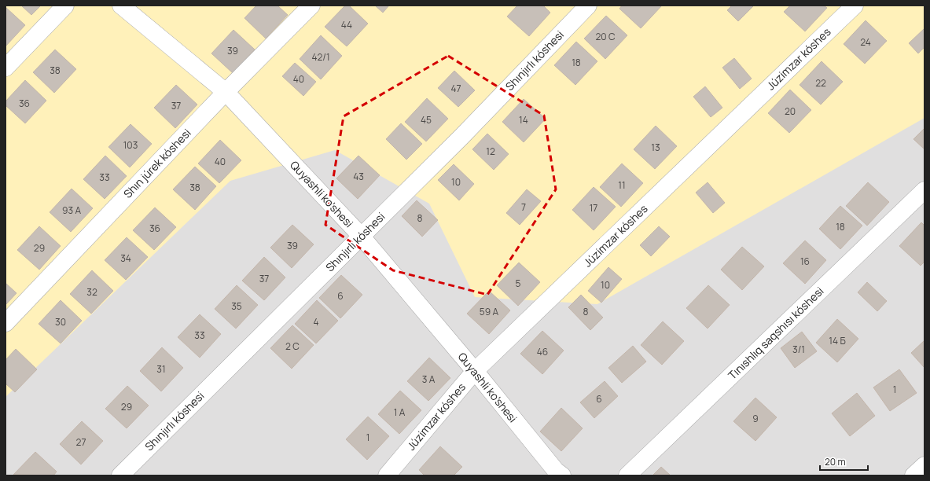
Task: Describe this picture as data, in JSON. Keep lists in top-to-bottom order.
{
  "streets": {
    "street": [
      "Júzimzar kóshes",
      "Shınjırlı kóshesi",
      "Shın júrek kóshesi",
      "Quyashli ko'shesi",
      "Tınıshlıq saqshısı kóshesi"
    ]
  },
  "crossings": [
    ["Júzimzar kóshes", "Quyashli ko'shesi"],
    ["Shınjırlı kóshesi", "Quyashli ko'shesi"],
    ["Shın júrek kóshesi", "Quyashli ko'shesi"]
  ],
  "house_numbers": [
    "44",
    "20 С",
    "24",
    "39",
    "42/1",
    "18",
    "38",
    "40",
    "22",
    "47",
    "36",
    "37",
    "20",
    "45",
    "14",
    "103",
    "13",
    "12",
    "40",
    "43",
    "33",
    "10",
    "11",
    "38",
    "7",
    "17",
    "93 А",
    "8",
    "18",
    "36",
    "39",
    "29",
    "34",
    "16",
    "37",
    "5",
    "10",
    "32",
    "6",
    "35",
    "59 А",
    "8",
    "30",
    "4",
    "33",
    "14 Б",
    "2 С",
    "3/1",
    "46",
    "31",
    "3 А",
    "1",
    "6",
    "29",
    "1 А",
    "9",
    "1",
    "27"
  ],
  "scale_bar": "20 m"
}
